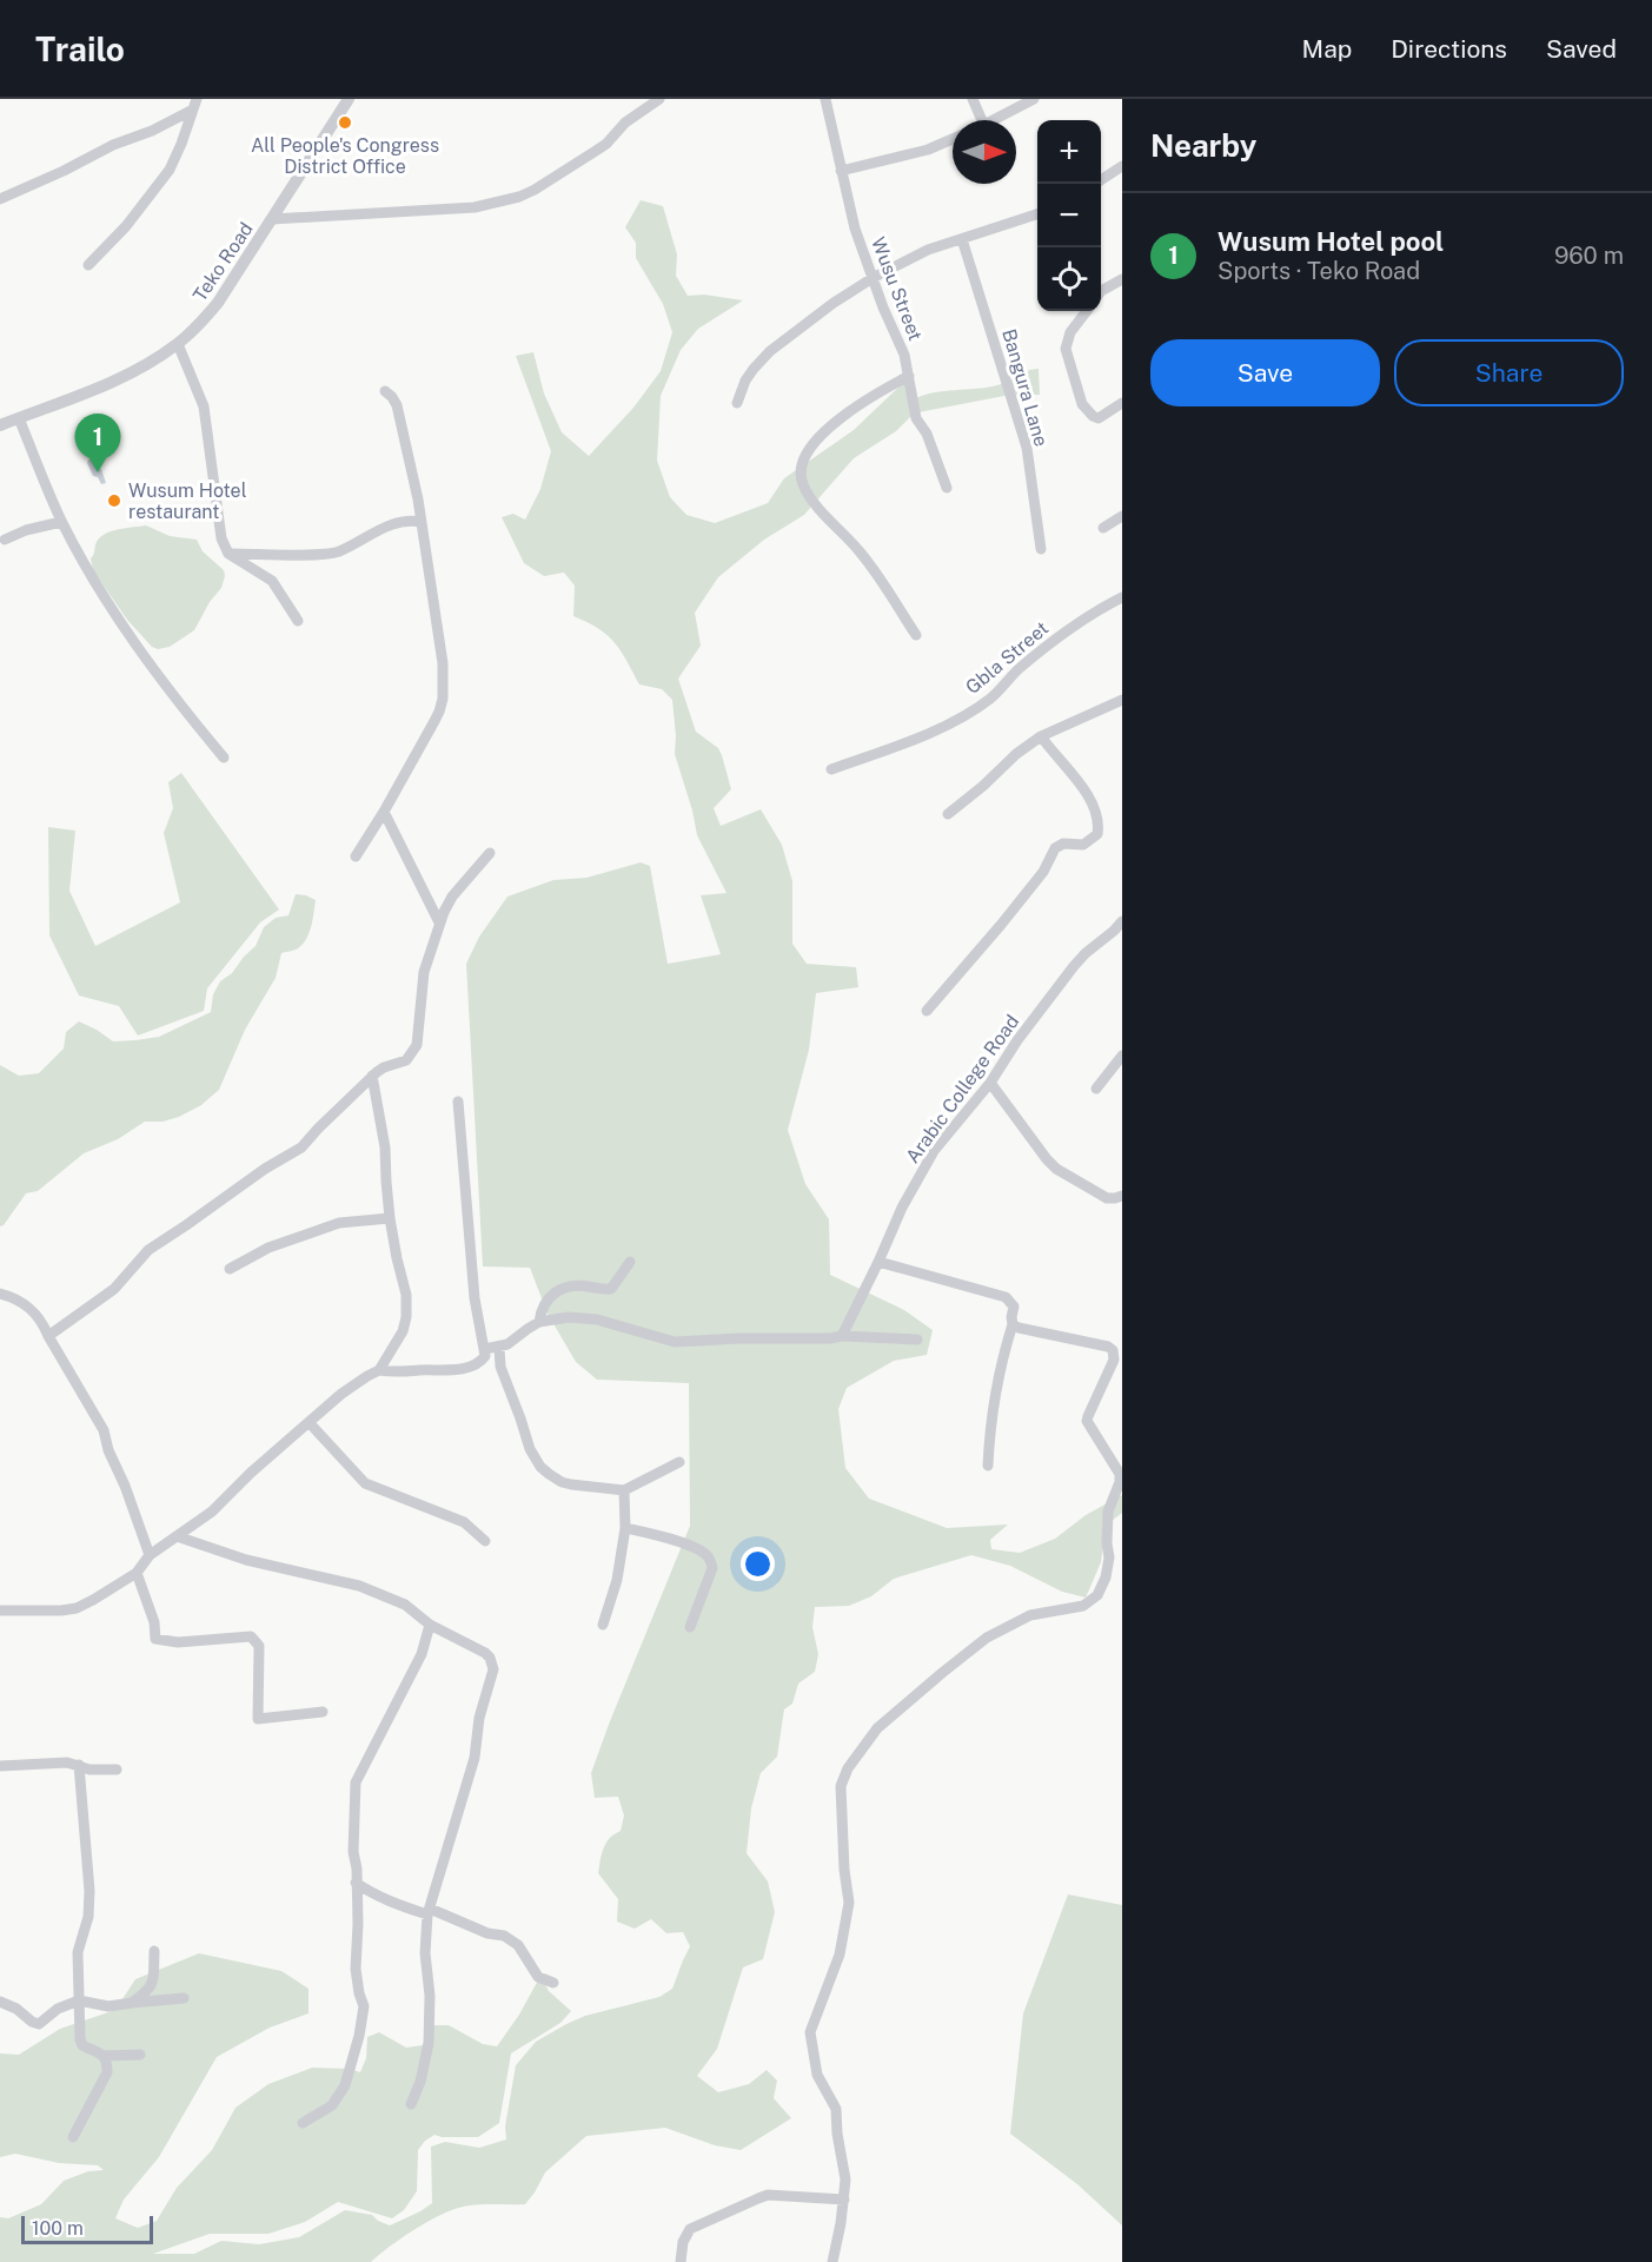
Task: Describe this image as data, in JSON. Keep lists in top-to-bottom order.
{
  "streets": {
    "street": [
      "Teko Road",
      "Wusu Street",
      "Bangura Lane",
      "Gbla Street",
      "Arabic College Road"
    ]
  },
  "places": ["All People's Congress District Office", "Wusum Hotel restaurant"],
  "scale_bar": "100 m",
  "north": "right",
  "page": {
    "header": "Trailo",
    "nav": ["Map", "Directions", "Saved"],
    "heading": "Nearby",
    "map_buttons": ["+", "−"],
    "list": [
      {
        "mark": "1",
        "name": "Wusum Hotel pool",
        "note": "Sports · Teko Road",
        "value": "960 m"
      }
    ],
    "buttons": ["Save", "Share"],
    "pins": "1",
    "scale": "100 m"
  }
}
